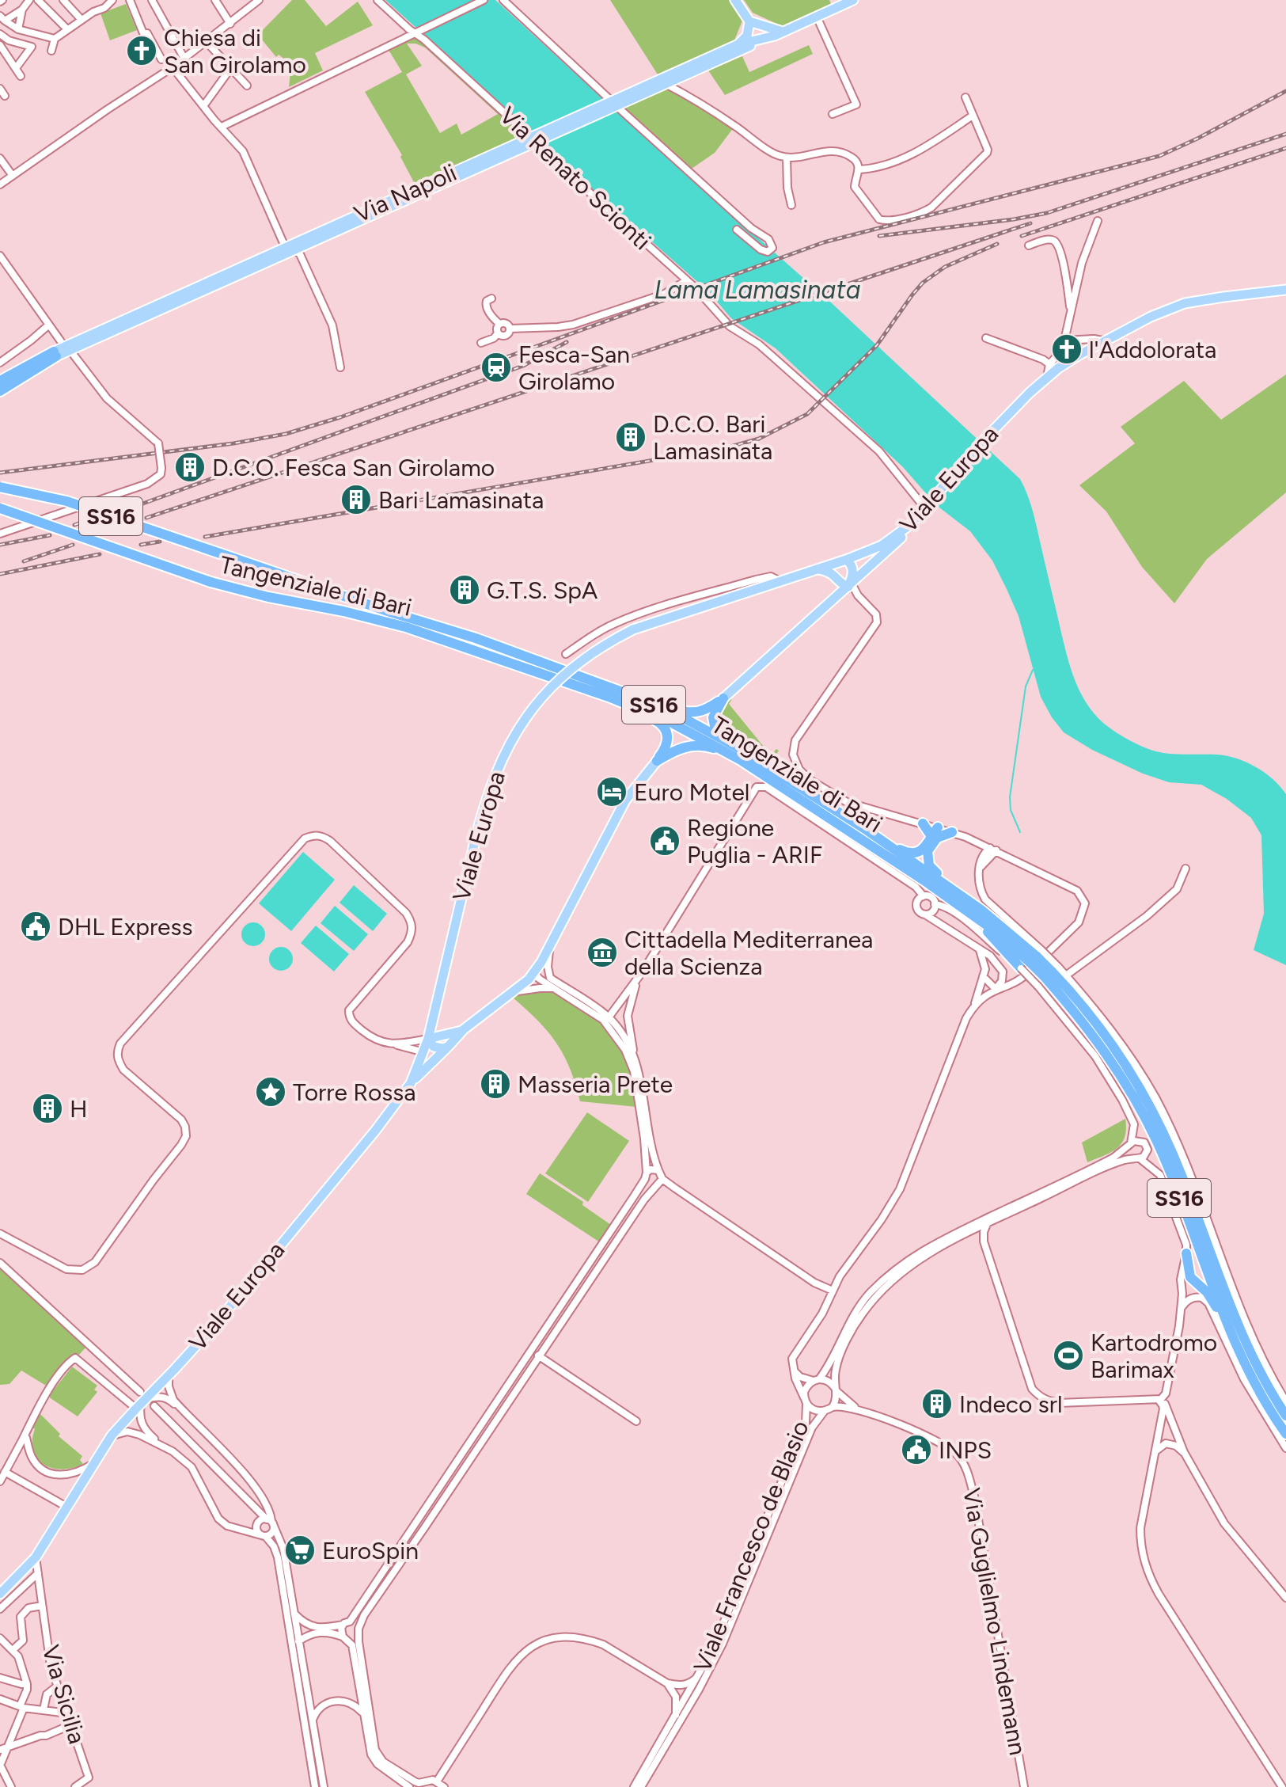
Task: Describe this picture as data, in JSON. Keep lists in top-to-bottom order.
{
  "streets": {
    "highway": ["SS16", "Tangenziale di Bari"],
    "main road": ["Via Napoli", "Viale Europa"],
    "street": [
      "Via Renato Scionti",
      "Viale Francesco de Blasio",
      "Via Guglielmo Lindemann",
      "Via Sicilia"
    ]
  },
  "crossings": [
    ["Via Renato Scionti", "Via Napoli"],
    ["Via Renato Scionti", "Viale Europa"],
    ["Viale Europa", "Via Sicilia"],
    ["Viale Francesco de Blasio", "Via Guglielmo Lindemann"]
  ],
  "water": ["Lama Lamasinata"],
  "places": {
    "church": ["Chiesa di San Girolamo", "l'Addolorata"],
    "station": ["Fesca-San Girolamo"],
    "building": [
      "D.C.O. Bari Lamasinata",
      "D.C.O. Fesca San Girolamo",
      "Bari Lamasinata",
      "G.T.S. SpA",
      "Masseria Prete",
      "H",
      "Indeco srl"
    ],
    "hotel": ["Euro Motel"],
    "public building": ["Regione Puglia - ARIF", "DHL Express", "INPS"],
    "museum": ["Cittadella Mediterranea della Scienza"],
    "place": ["Torre Rossa"],
    "sports": ["Kartodromo Barimax"],
    "supermarket": ["EuroSpin"]
  }
}
